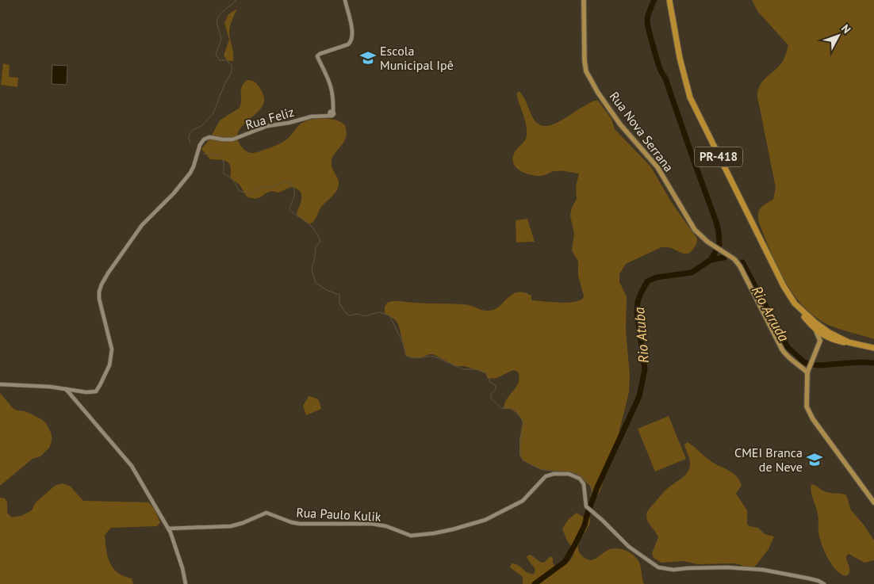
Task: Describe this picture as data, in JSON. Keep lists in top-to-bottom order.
{
  "streets": {
    "highway": ["PR-418"],
    "main road": ["Rua Nova Serrana"],
    "street": ["Rua Feliz", "Rua Paulo Kulik"]
  },
  "water": ["Rio Arruda", "Rio Atuba"],
  "places": {
    "school or university": ["Escola Municipal Ipê", "CMEI Branca de Neve"]
  },
  "north": "top right"
}
